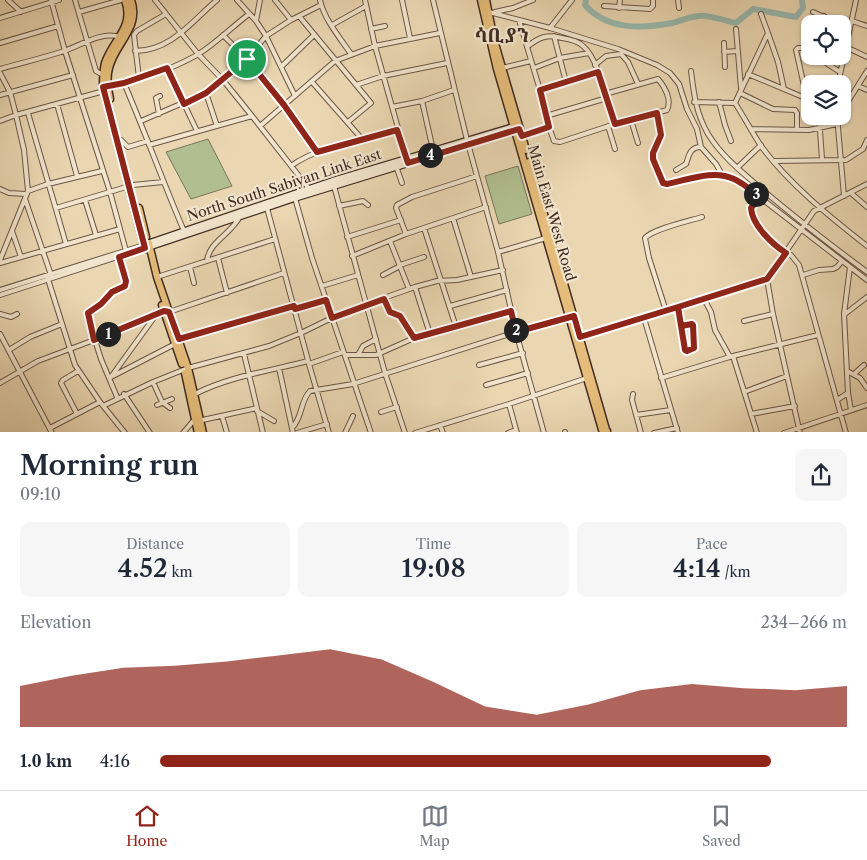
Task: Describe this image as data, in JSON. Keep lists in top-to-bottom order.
{
  "streets": {
    "main road": ["North South Sabiyan Link East", "Main East West Road"]
  },
  "crossings": [
    ["North South Sabiyan Link East", "Main East West Road"]
  ],
  "districts": ["ሳቢያን"],
  "page": {
    "pins": [
      "4",
      "3",
      "2",
      "1"
    ],
    "heading": ["Morning run", "09:10"],
    "stats": [
      ["Distance", "4.52 km"],
      ["Time", "19:08"],
      ["Pace", "4:14 /km"]
    ],
    "chart": ["Elevation", "234–266 m"],
    "list": [
      {
        "name": "1.0 km",
        "note": "4:16"
      }
    ],
    "tabs": ["Home", "Map", "Saved"]
  }
}
